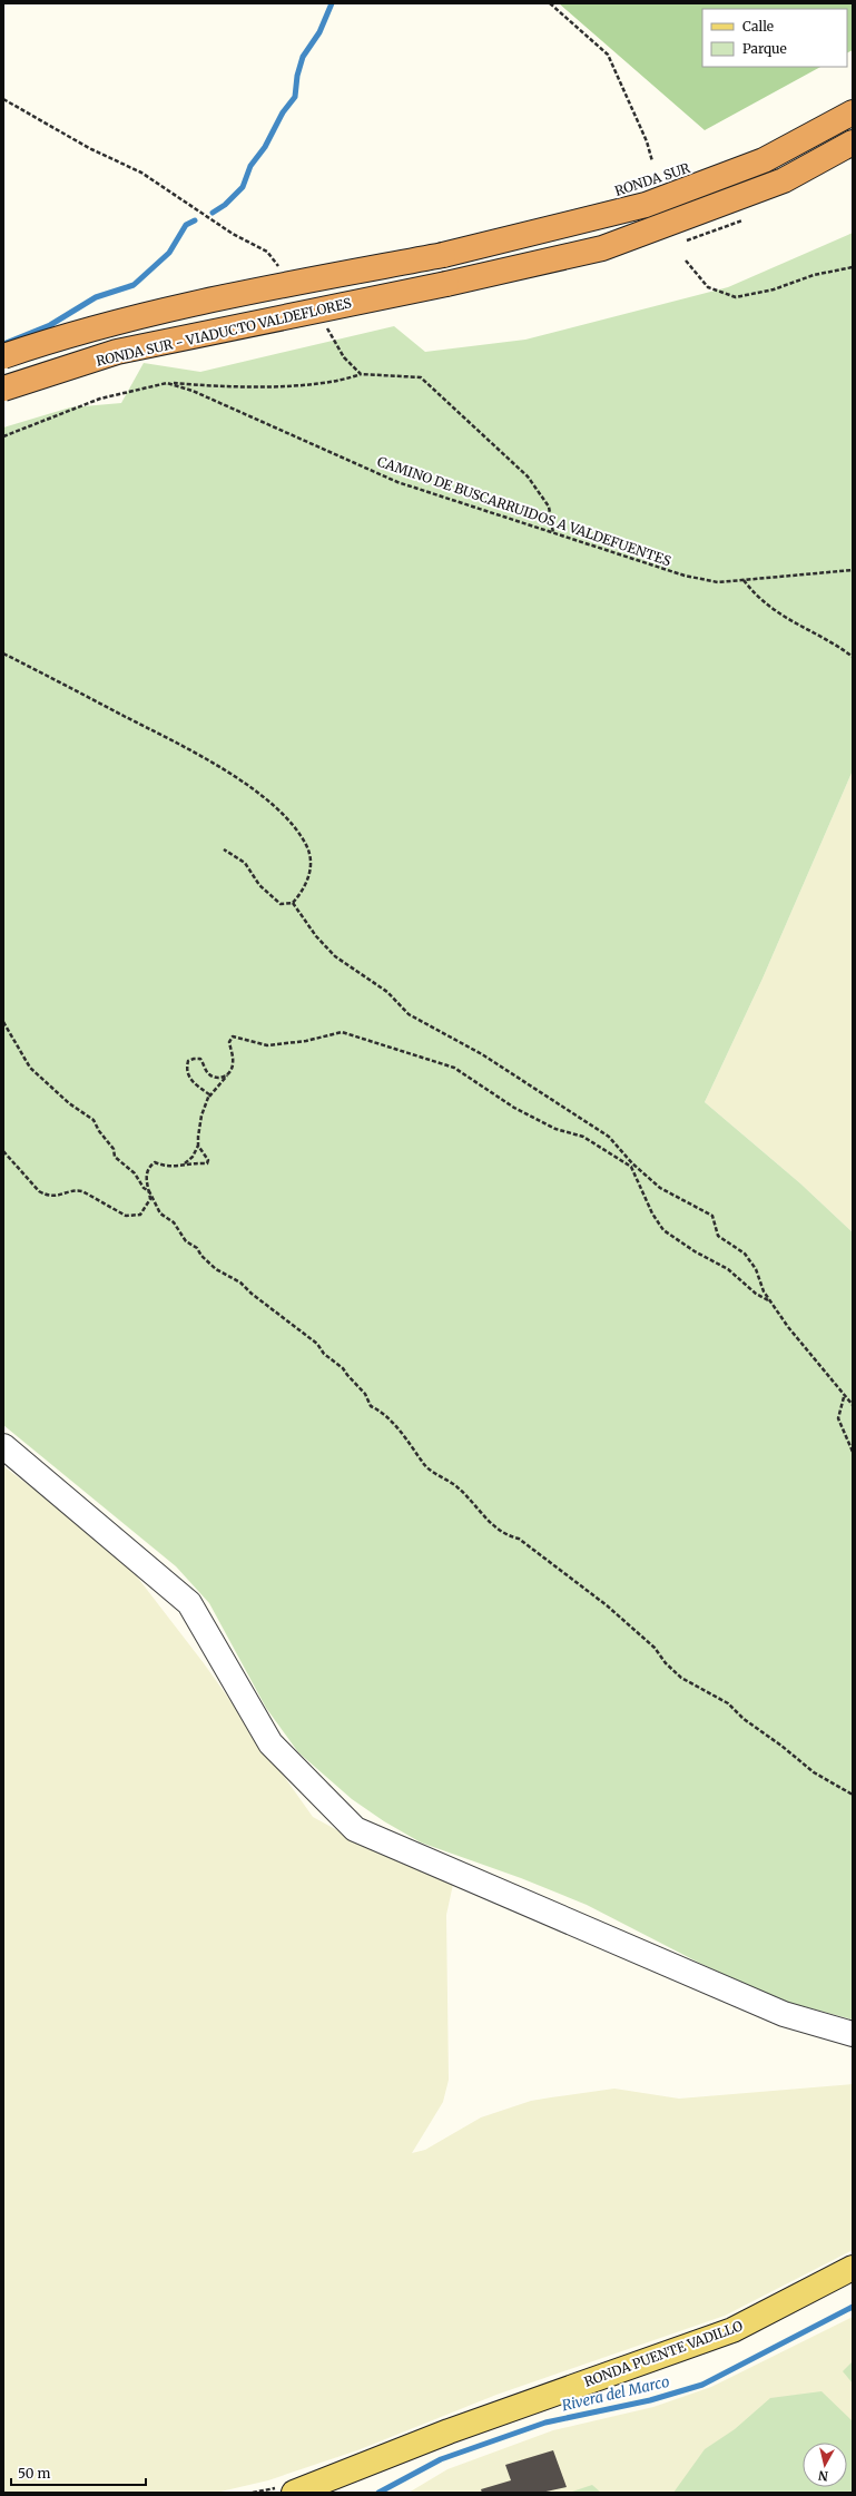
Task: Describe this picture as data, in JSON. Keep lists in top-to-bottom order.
{
  "streets": {
    "highway": ["RONDA SUR", "RONDA SUR - VIADUCTO VALDEFLORES"],
    "main road": ["RONDA PUENTE VADILLO"],
    "path": ["CAMINO DE BUSCARRUIDOS A VALDEFUENTES"]
  },
  "water": ["Rivera del Marco"],
  "legend": ["Calle", "Parque"],
  "scale_bar": "50 m",
  "north": "bottom"
}
